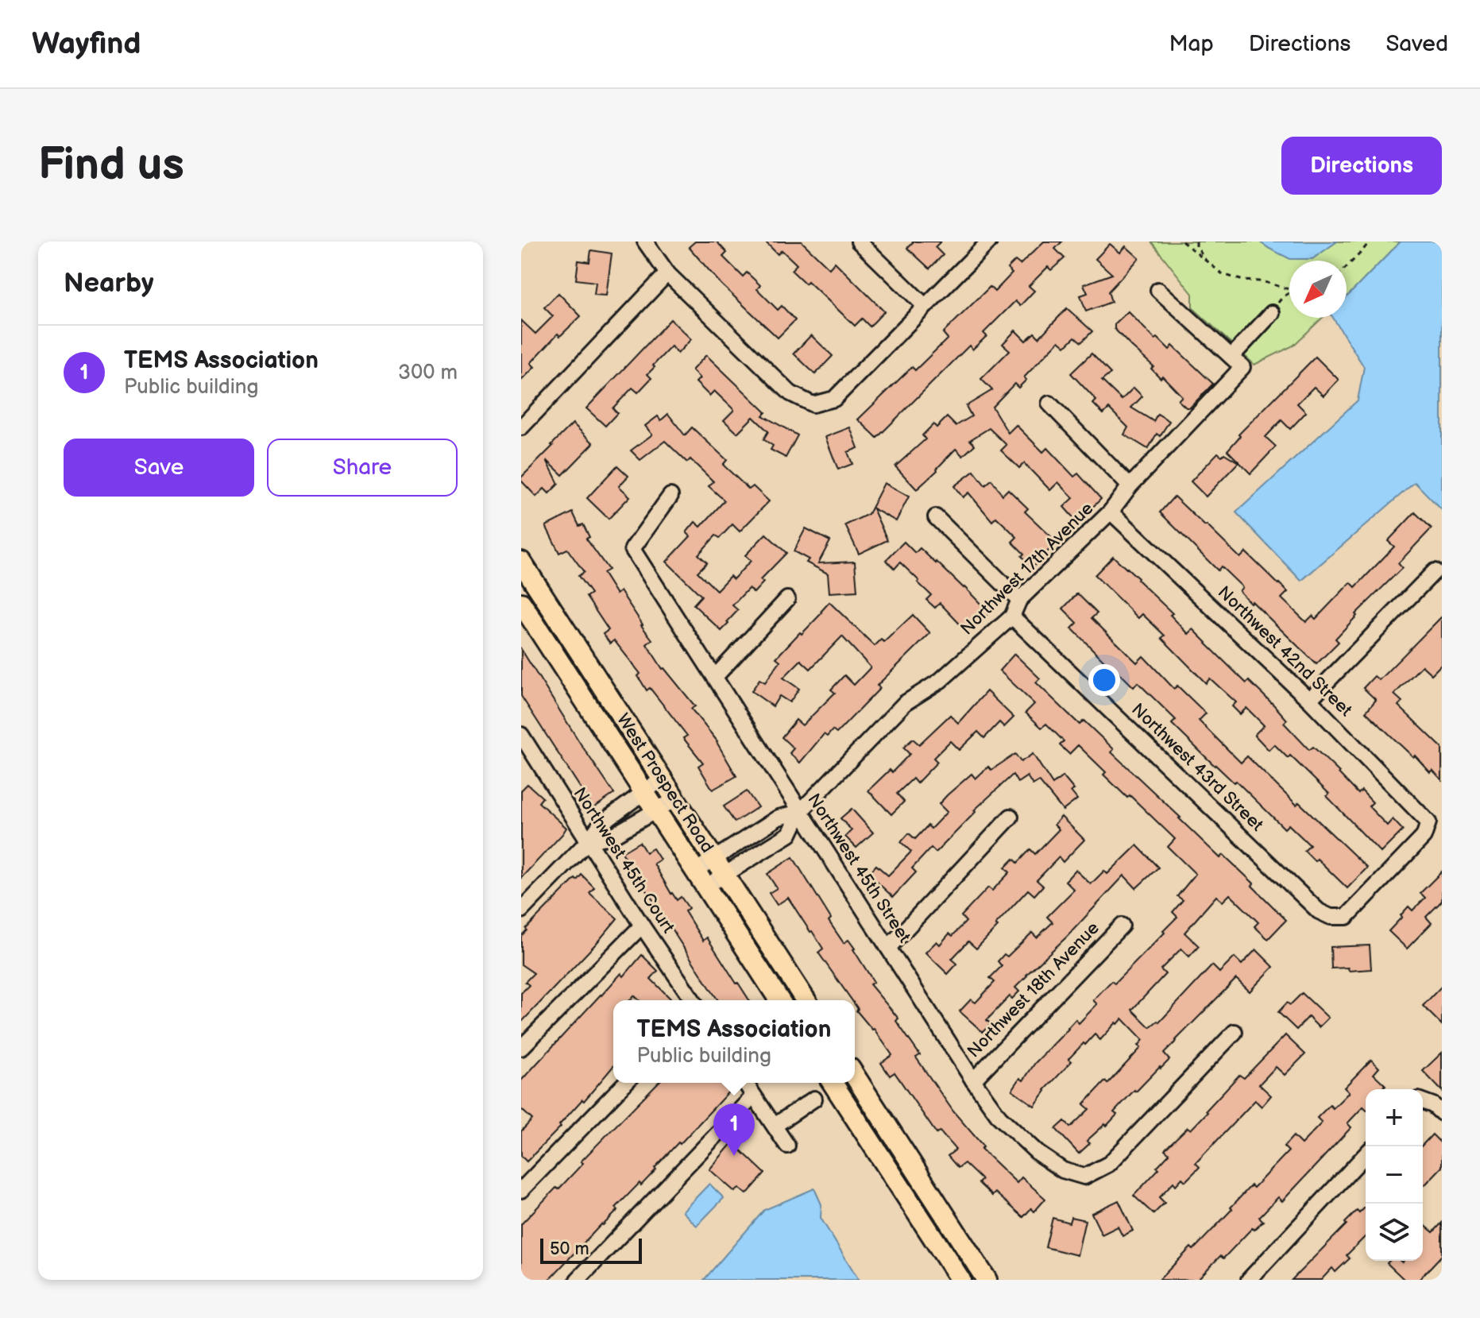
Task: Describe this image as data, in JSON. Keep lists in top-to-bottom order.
{
  "streets": {
    "main road": ["West Prospect Road"],
    "street": [
      "Northwest 17th Avenue",
      "Northwest 42nd Street",
      "Northwest 43rd Street",
      "Northwest 45th Court",
      "Northwest 45th Street",
      "Northwest 18th Avenue"
    ]
  },
  "crossings": [
    ["Northwest 17th Avenue", "Northwest 42nd Street"],
    ["Northwest 17th Avenue", "Northwest 43rd Street"],
    ["Northwest 17th Avenue", "West Prospect Road"],
    ["Northwest 17th Avenue", "Northwest 45th Street"],
    ["Northwest 42nd Street", "Northwest 43rd Street"],
    ["Northwest 45th Street", "Northwest 18th Avenue"]
  ],
  "scale_bar": "50 m",
  "north": "bottom left",
  "page": {
    "header": "Wayfind",
    "nav": ["Map", "Directions", "Saved"],
    "buttons": [
      "Directions",
      ["Save", "Share"]
    ],
    "title": "Find us",
    "heading": "Nearby",
    "list": [
      {
        "mark": "1",
        "name": "TEMS Association",
        "note": "Public building",
        "value": "300 m"
      }
    ],
    "popup": ["TEMS Association", "Public building"],
    "map_buttons": ["+", "−"],
    "pins": "1",
    "scale": "50 m"
  }
}
